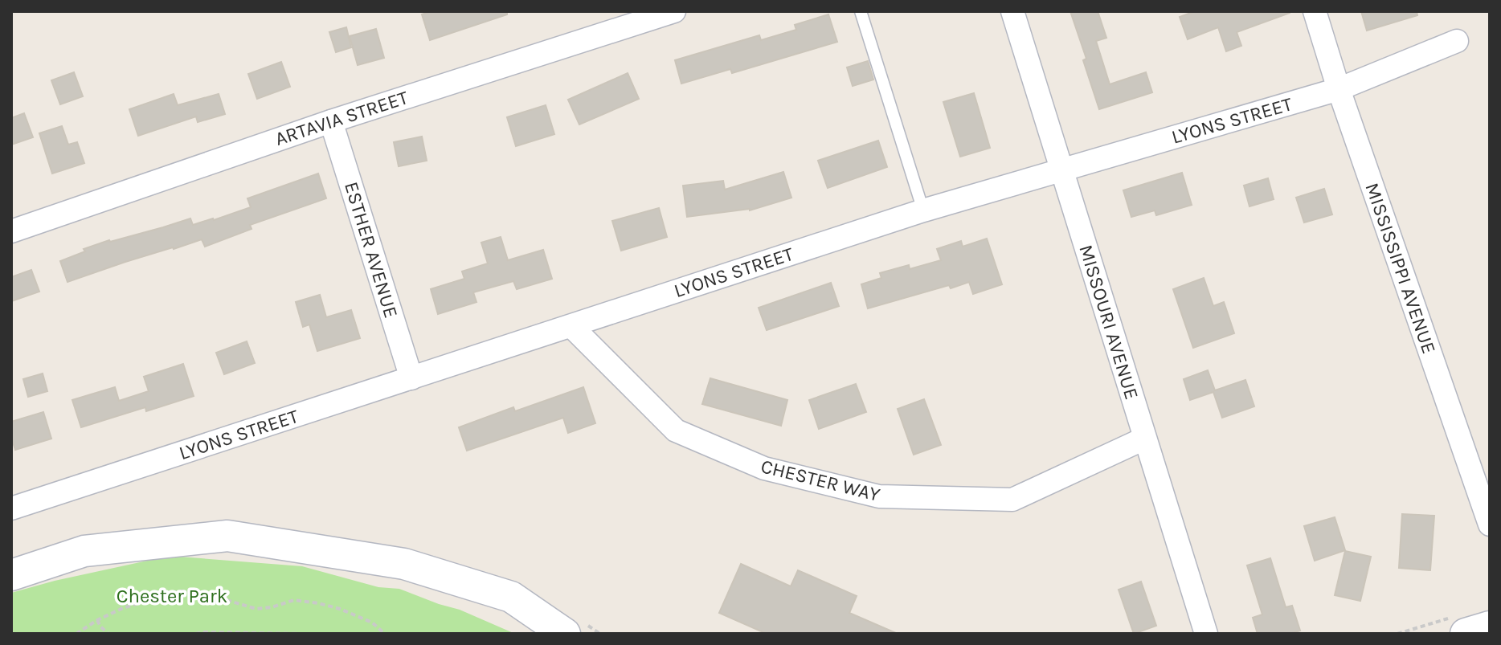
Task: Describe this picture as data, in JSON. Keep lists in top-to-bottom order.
{
  "streets": {
    "street": [
      "ARTAVIA STREET",
      "LYONS STREET",
      "ESTHER AVENUE",
      "MISSISSIPPI AVENUE",
      "MISSOURI AVENUE",
      "CHESTER WAY"
    ]
  },
  "crossings": [
    ["ARTAVIA STREET", "ESTHER AVENUE"],
    ["LYONS STREET", "ESTHER AVENUE"],
    ["LYONS STREET", "MISSISSIPPI AVENUE"],
    ["LYONS STREET", "MISSOURI AVENUE"],
    ["LYONS STREET", "CHESTER WAY"],
    ["MISSOURI AVENUE", "CHESTER WAY"]
  ],
  "parks": ["Chester Park"]
}
